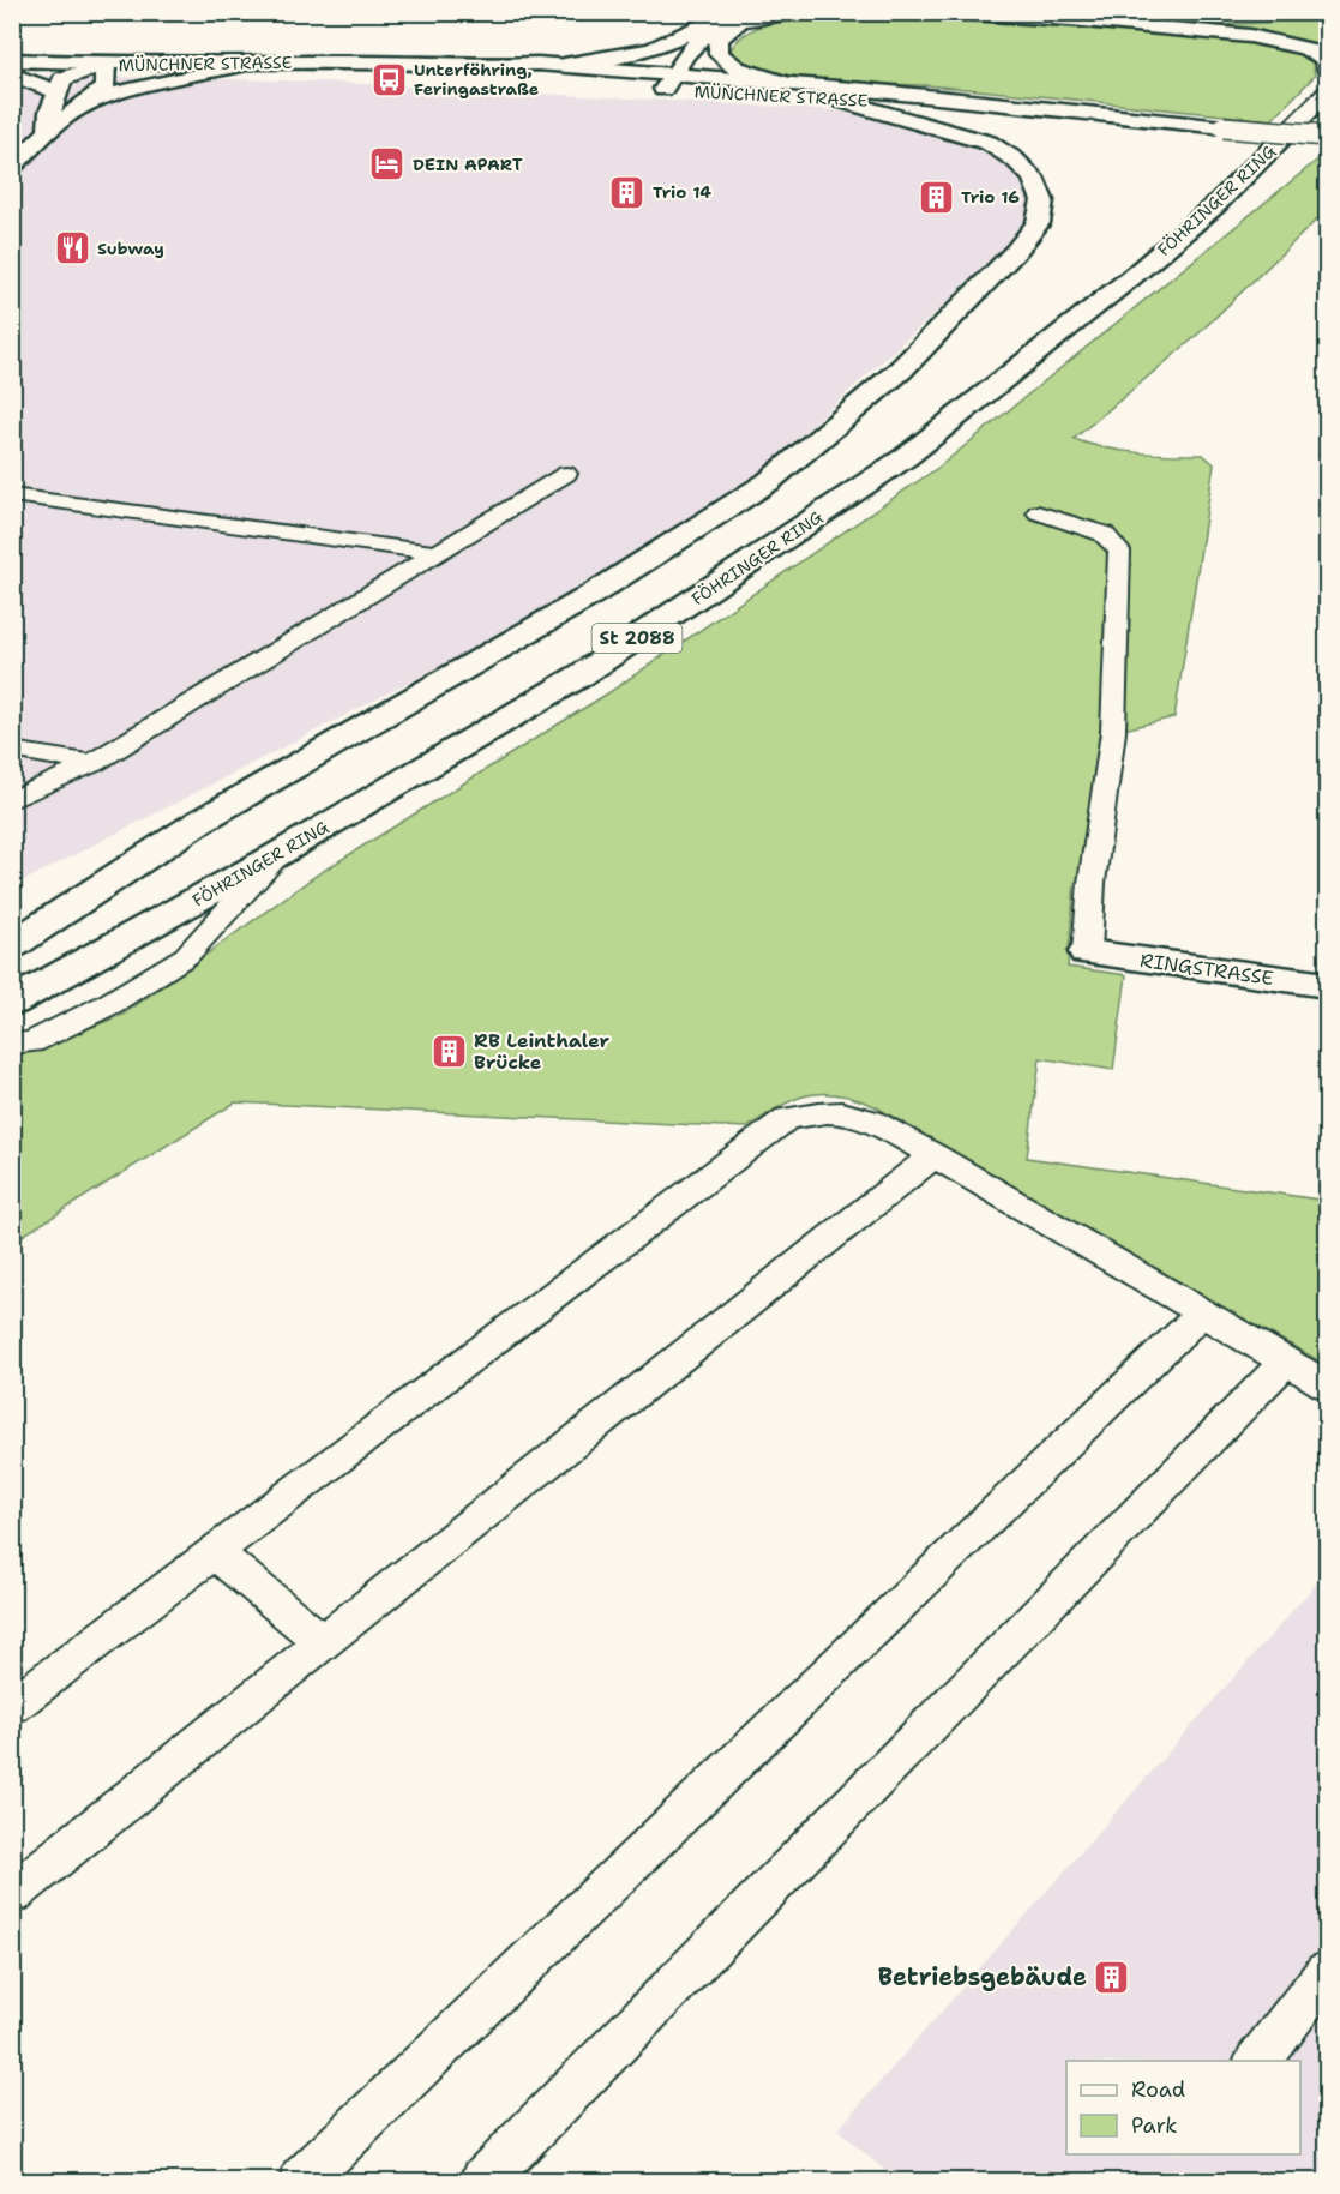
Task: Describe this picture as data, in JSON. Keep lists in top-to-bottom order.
{
  "streets": {
    "main road": [
      "MÜNCHNER STRASSE",
      "FÖHRINGER RING",
      "St 2088",
      "RINGSTRASSE"
    ]
  },
  "places": {
    "bus stop": ["Unterföhring, Feringastraße"],
    "hotel": ["DEIN APART"],
    "building": [
      "Trio 14",
      "Trio 16",
      "RB Leinthaler Brücke",
      "Betriebsgebäude"
    ],
    "restaurant": ["Subway"]
  },
  "legend": ["Road", "Park"]
}
